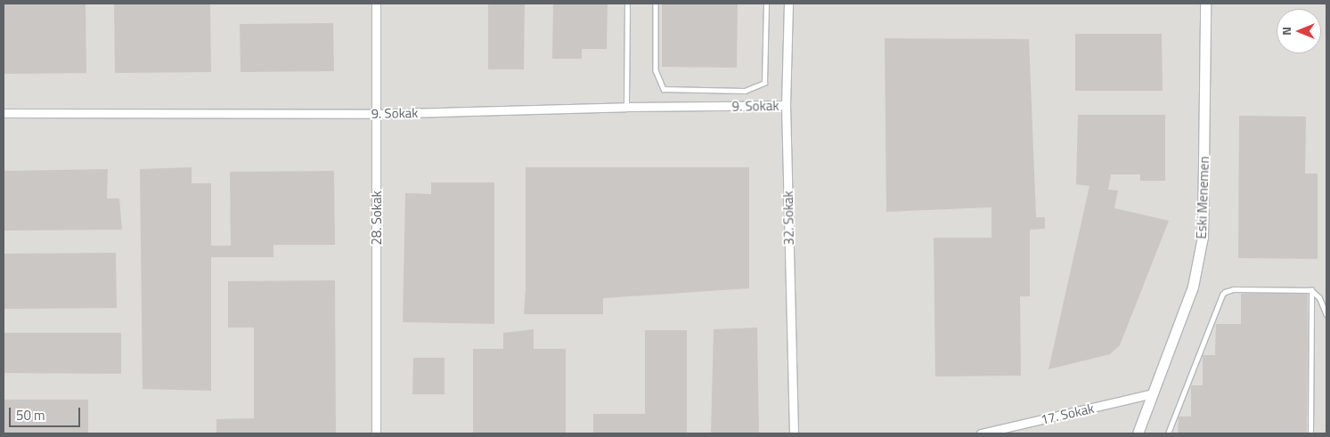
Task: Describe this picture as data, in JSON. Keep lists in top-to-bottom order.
{
  "streets": {
    "street": [
      "9. Sokak",
      "Eski Menemen",
      "28. Sokak",
      "32. Sokak",
      "17. Sokak"
    ]
  },
  "crossings": [
    ["9. Sokak", "28. Sokak"],
    ["9. Sokak", "32. Sokak"],
    ["Eski Menemen", "17. Sokak"]
  ],
  "scale_bar": "50 m",
  "north": "left"
}
